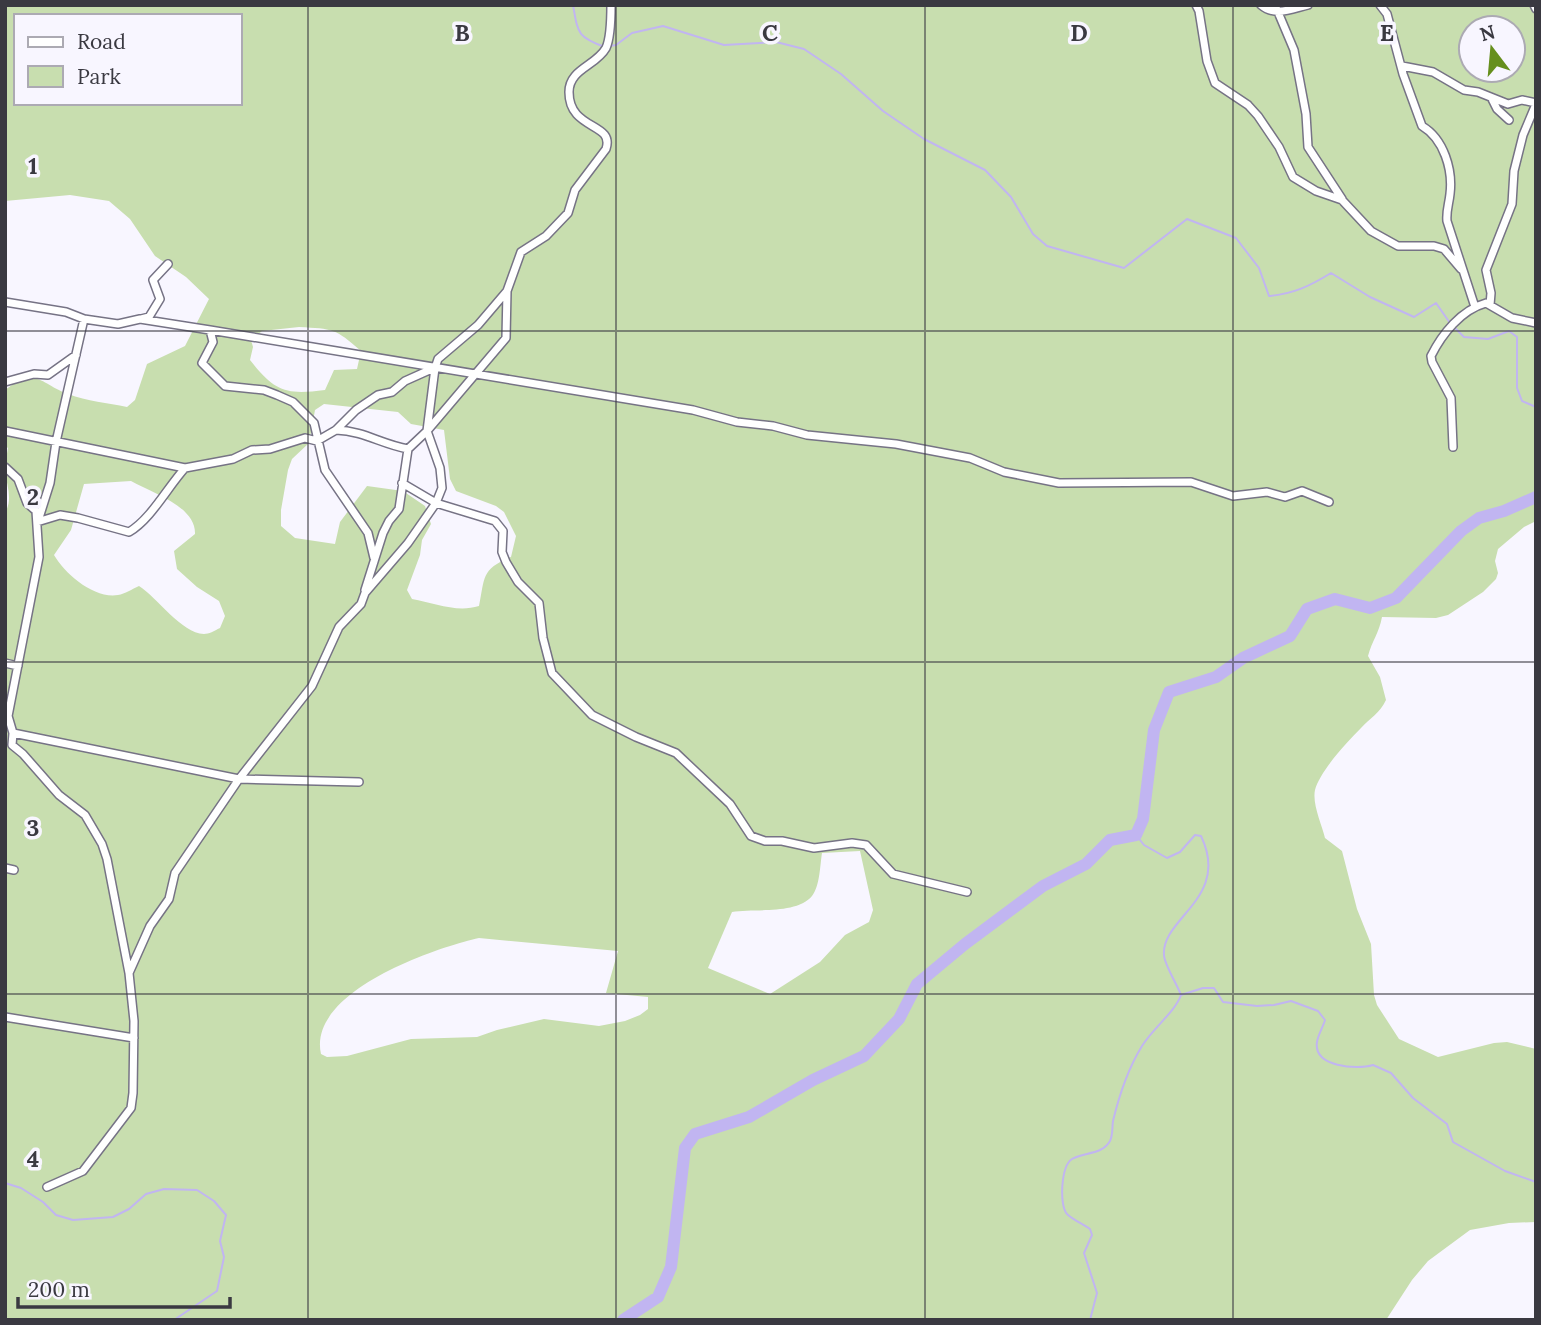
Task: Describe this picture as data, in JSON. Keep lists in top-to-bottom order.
{
  "legend": ["Road", "Park"],
  "scale_bar": "200 m",
  "north": "top",
  "grid": {
    "columns": [
      "B",
      "C",
      "D",
      "E"
    ],
    "rows": [
      "1",
      "2",
      "3",
      "4"
    ]
  }
}
